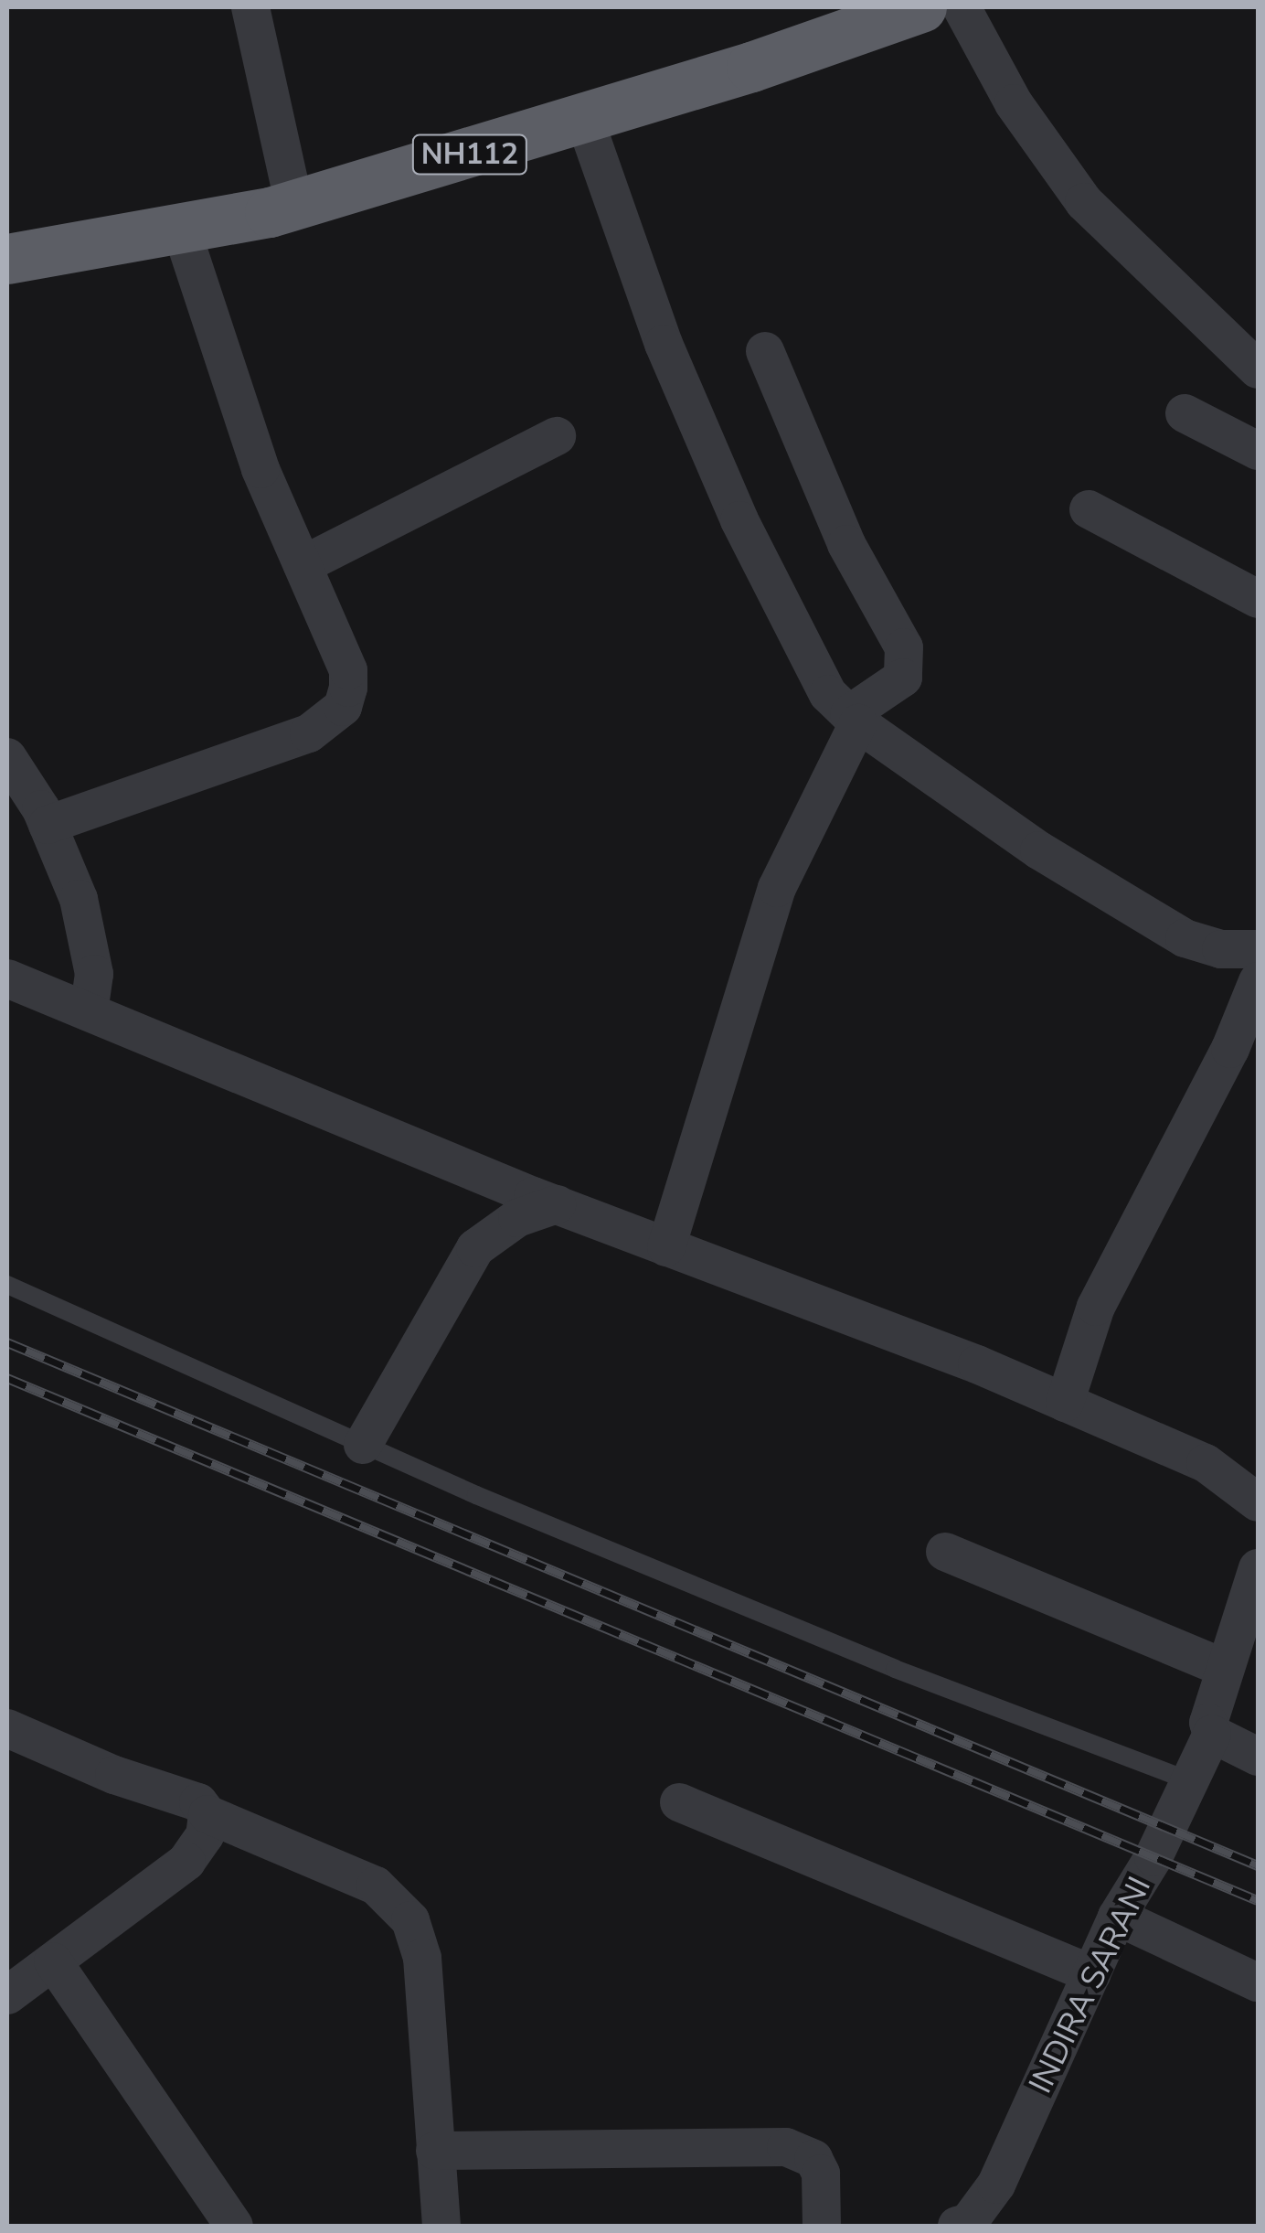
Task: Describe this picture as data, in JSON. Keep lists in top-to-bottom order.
{
  "streets": {
    "highway": ["NH112"],
    "street": ["INDIRA SARANI"]
  }
}
